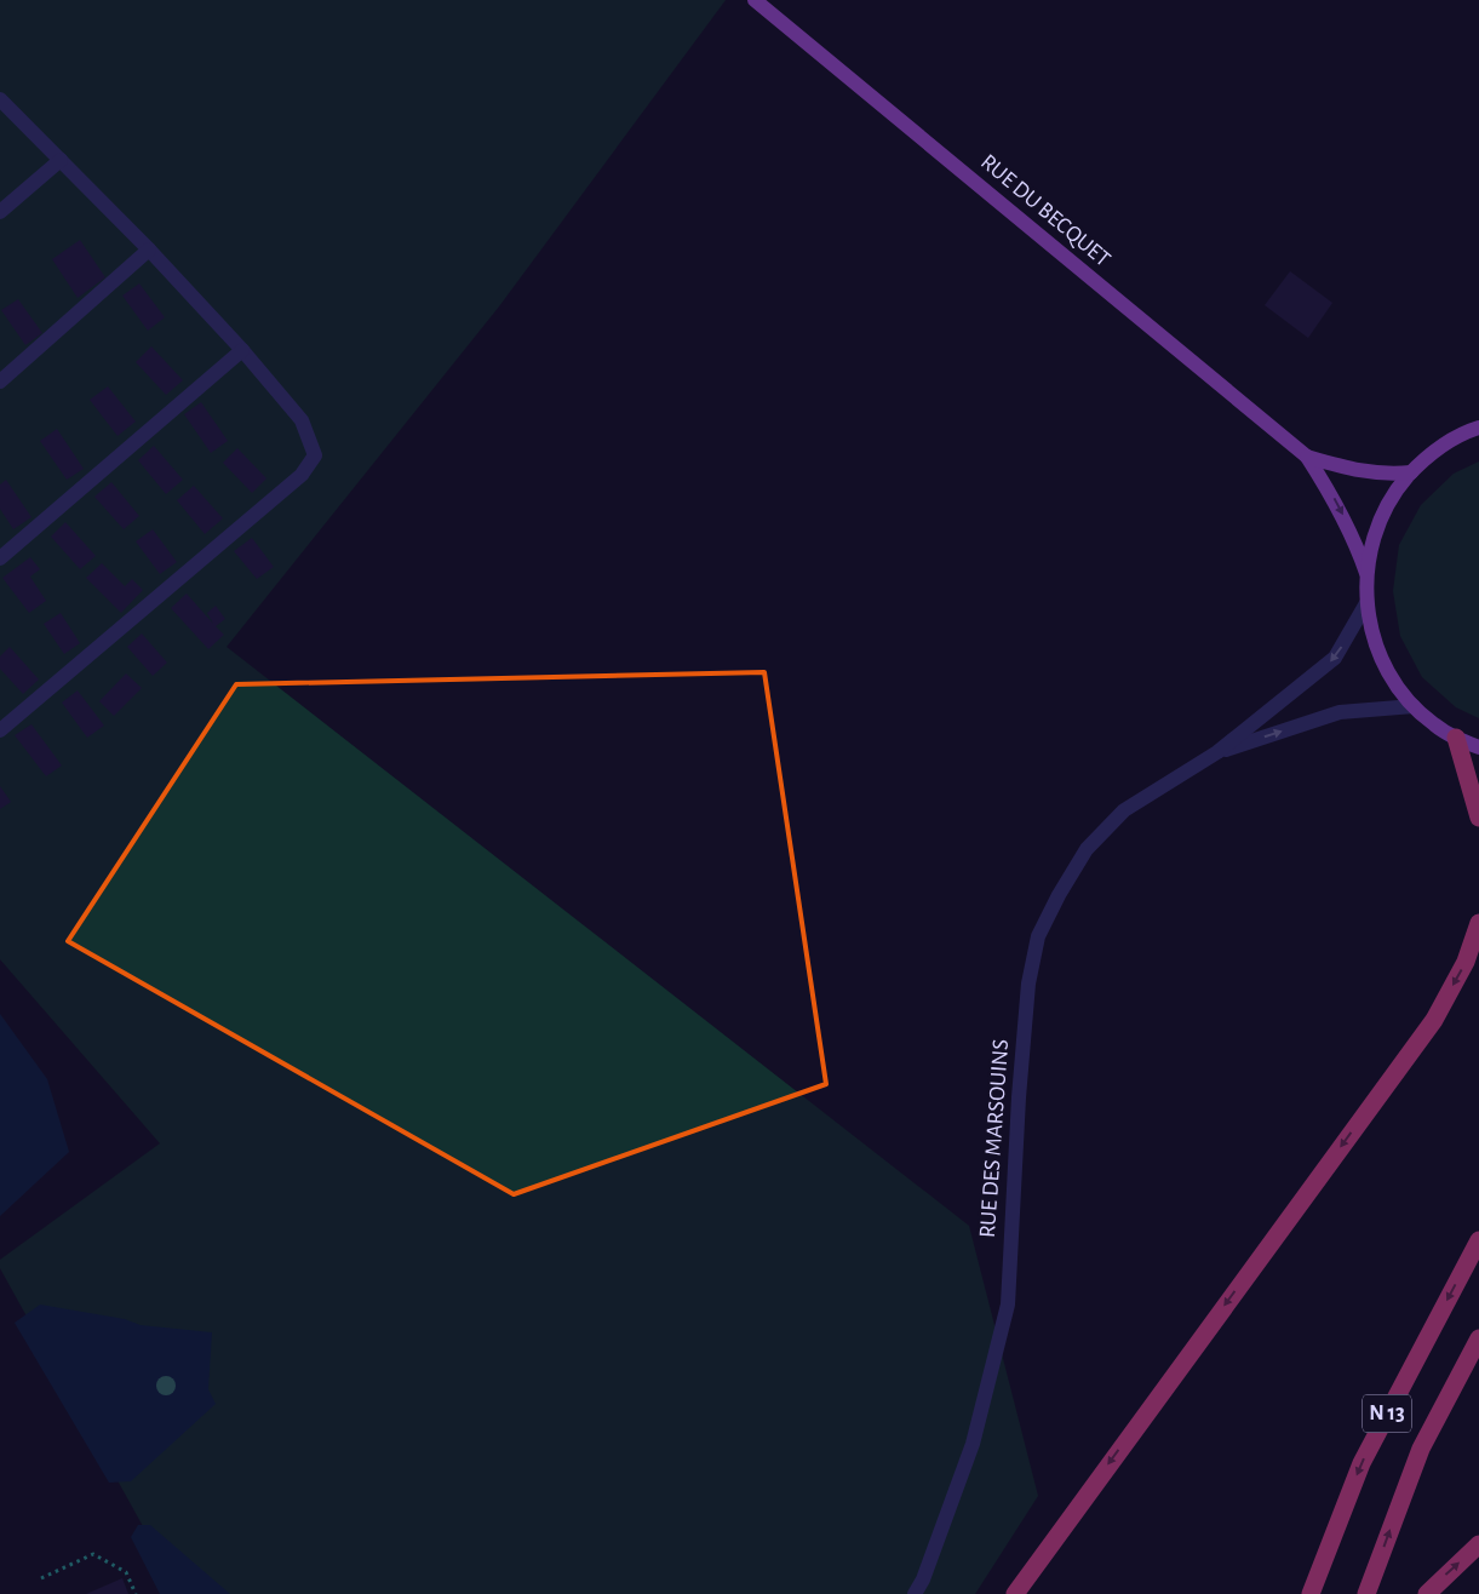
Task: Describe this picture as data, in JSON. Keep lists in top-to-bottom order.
{
  "streets": {
    "highway": ["N 13"],
    "main road": ["RUE DU BECQUET"],
    "street": ["RUE DES MARSOUINS"]
  }
}
